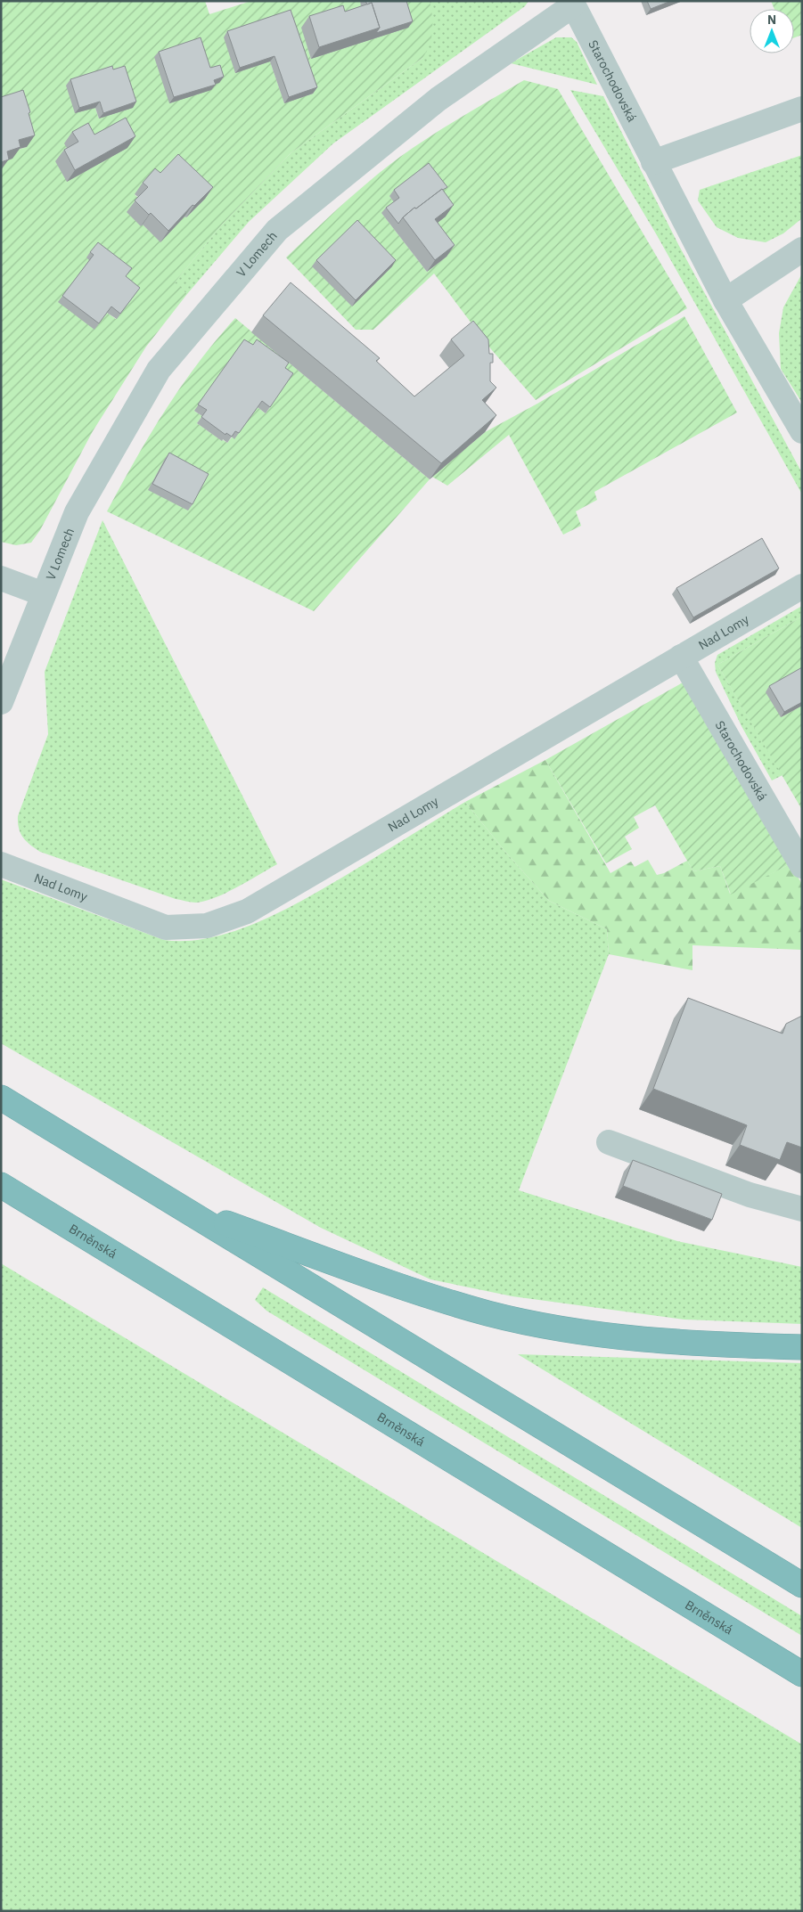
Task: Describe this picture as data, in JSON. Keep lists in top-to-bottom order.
{
  "streets": {
    "highway": ["Brněnská"],
    "street": ["Starochodovská", "V Lomech", "Nad Lomy"]
  },
  "crossings": [
    ["Starochodovská", "V Lomech"],
    ["Starochodovská", "Nad Lomy"]
  ],
  "north": "top"
}
